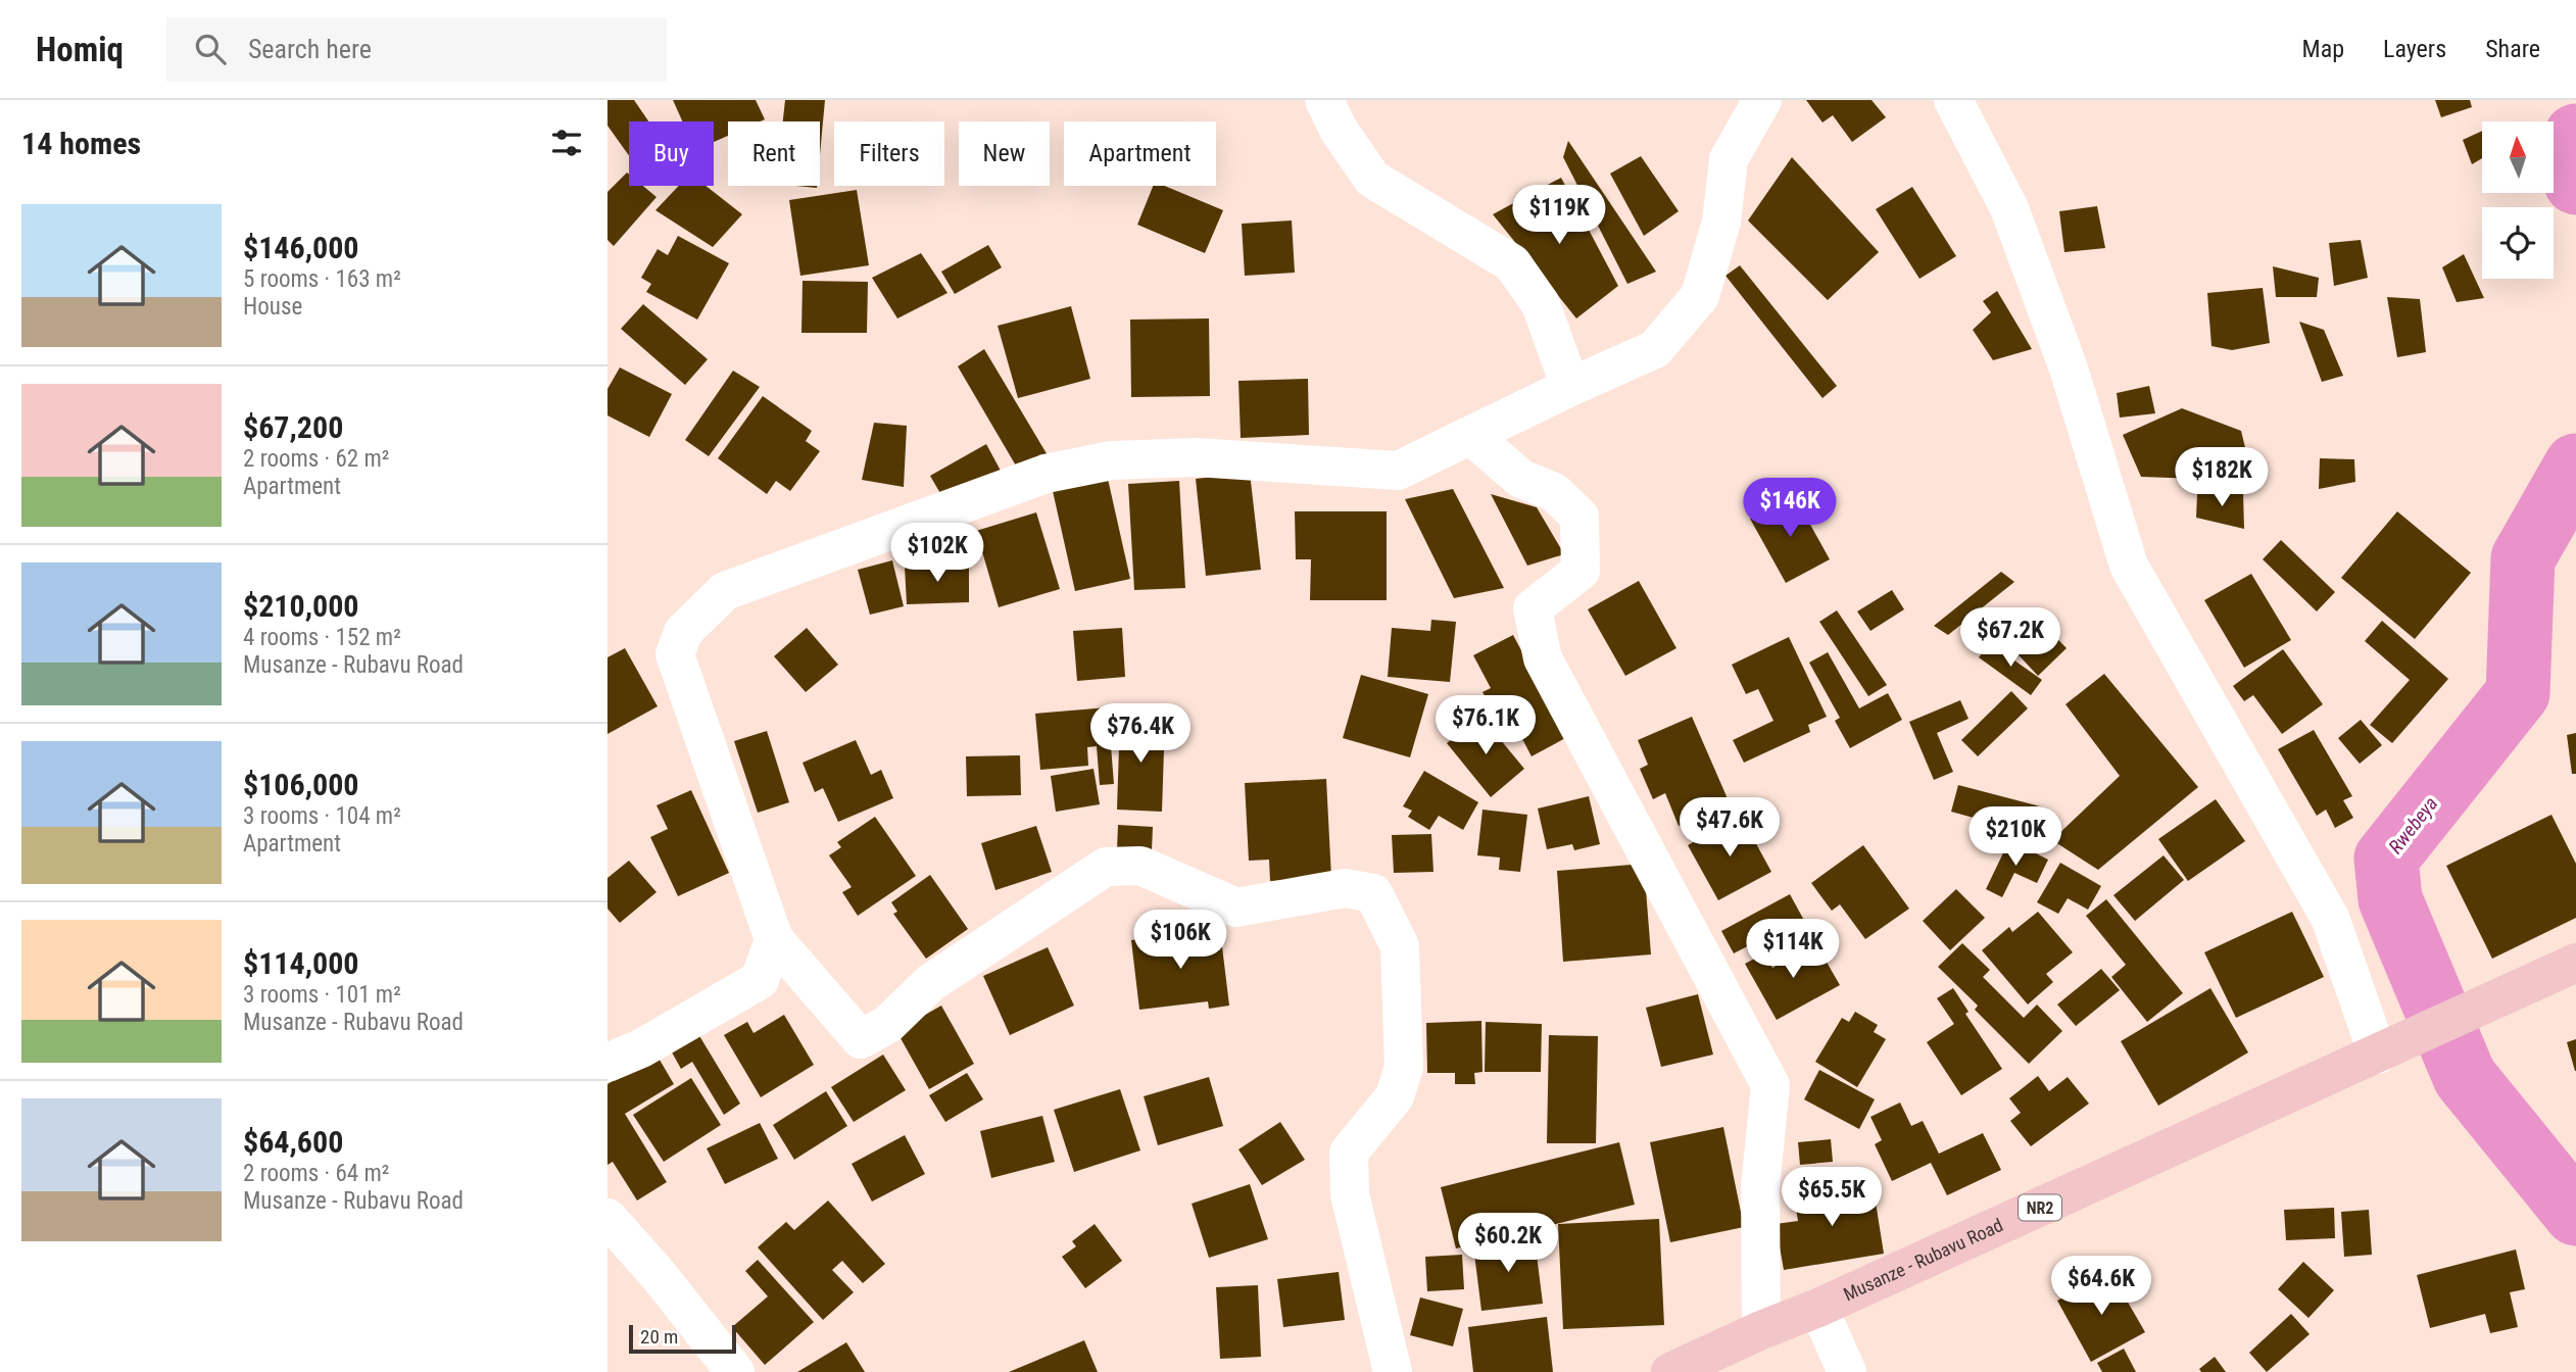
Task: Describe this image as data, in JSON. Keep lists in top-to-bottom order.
{
  "streets": {
    "highway": ["NR2", "Musanze - Rubavu Road"]
  },
  "crossings": [
    ["NR2", "Musanze - Rubavu Road"]
  ],
  "water": ["Rwebeya"],
  "scale_bar": "20 m",
  "north": "top",
  "page": {
    "header": "Homiq",
    "search": "Search here",
    "nav": ["Map", "Layers", "Share"],
    "heading": "14 homes",
    "chip": [
      "Buy",
      "Rent",
      "Filters",
      "New",
      "Apartment"
    ],
    "price": [
      "$119K",
      "$182K",
      "$146K",
      "$102K",
      "$67.2K",
      "$76.1K",
      "$76.4K",
      "$47.6K",
      "$210K",
      "$106K",
      "$114K",
      "$65.5K",
      "$60.2K",
      "$64.6K"
    ],
    "list": [
      {
        "name": "$146,000",
        "note": "5 rooms · 163 m² · House"
      },
      {
        "name": "$67,200",
        "note": "2 rooms · 62 m² · Apartment"
      },
      {
        "name": "$210,000",
        "note": "4 rooms · 152 m² · Musanze - Rubavu Road"
      },
      {
        "name": "$106,000",
        "note": "3 rooms · 104 m² · Apartment"
      },
      {
        "name": "$114,000",
        "note": "3 rooms · 101 m² · Musanze - Rubavu Road"
      },
      {
        "name": "$64,600",
        "note": "2 rooms · 64 m² · Musanze - Rubavu Road"
      }
    ],
    "scale": "20 m"
  }
}
